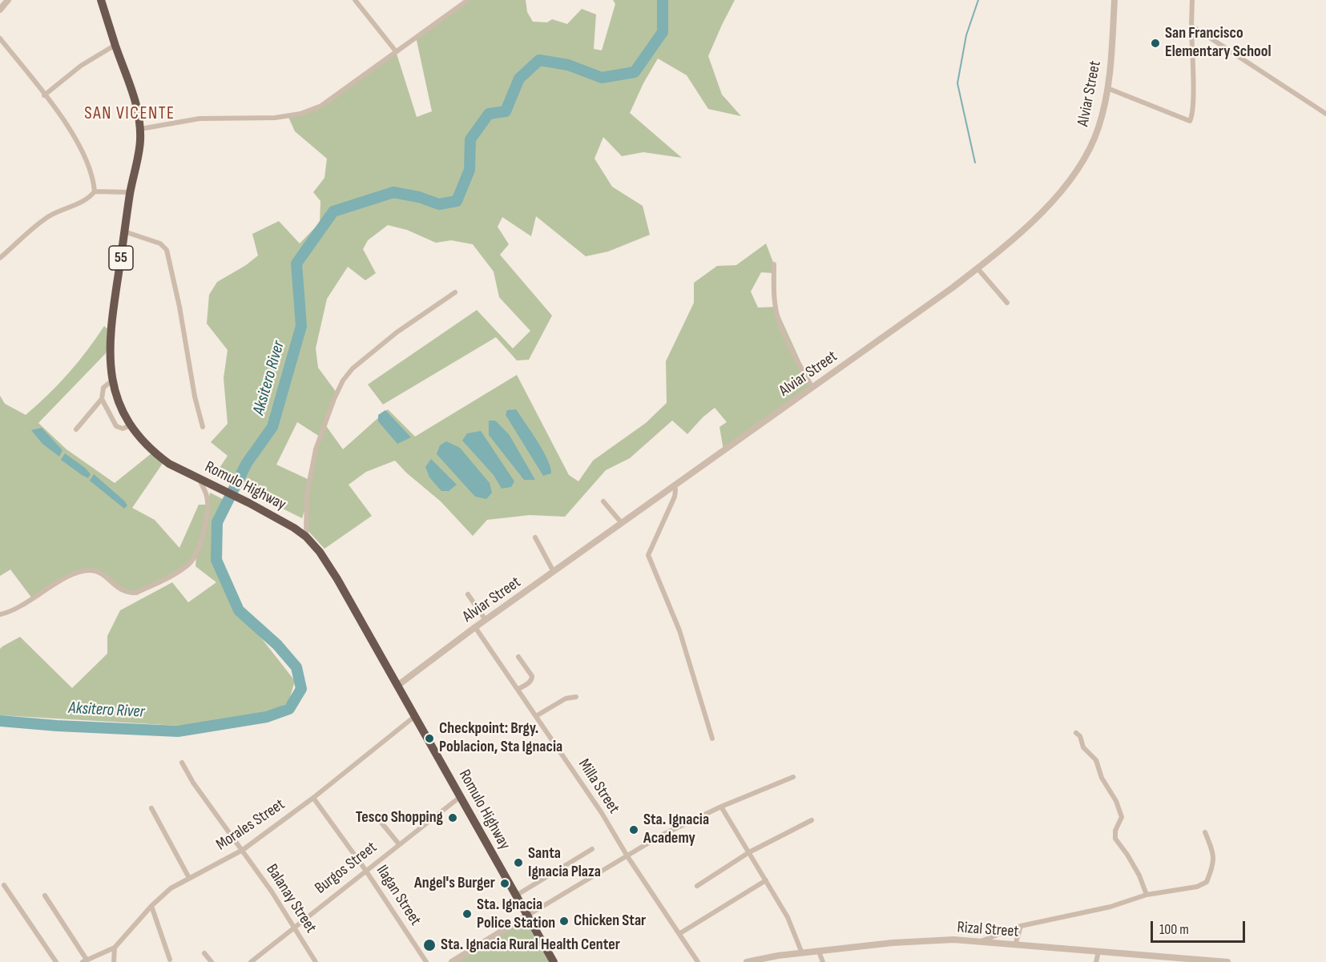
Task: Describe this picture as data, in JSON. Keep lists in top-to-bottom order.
{
  "streets": {
    "highway": ["55", "Romulo Highway"],
    "street": [
      "Alviar Street",
      "Milla Street",
      "Morales Street",
      "Burgos Street",
      "Ilagan Street",
      "Balanay Street",
      "Rizal Street"
    ]
  },
  "crossings": [
    ["Alviar Street", "Romulo Highway"],
    ["Alviar Street", "Milla Street"],
    ["Romulo Highway", "Morales Street"],
    ["Romulo Highway", "Burgos Street"],
    ["Morales Street", "Ilagan Street"],
    ["Morales Street", "Balanay Street"],
    ["Burgos Street", "Ilagan Street"],
    ["Burgos Street", "Balanay Street"]
  ],
  "districts": ["SAN VICENTE"],
  "water": ["Aksitero River"],
  "places": [
    "San Francisco Elementary School",
    "Checkpoint: Brgy. Poblacion, Sta Ignacia",
    "Tesco Shopping",
    "Sta. Ignacia Academy",
    "Santa Ignacia Plaza",
    "Angel's Burger",
    "Sta. Ignacia Police Station",
    "Chicken Star",
    "Sta. Ignacia Rural Health Center"
  ],
  "scale_bar": "100 m"
}
